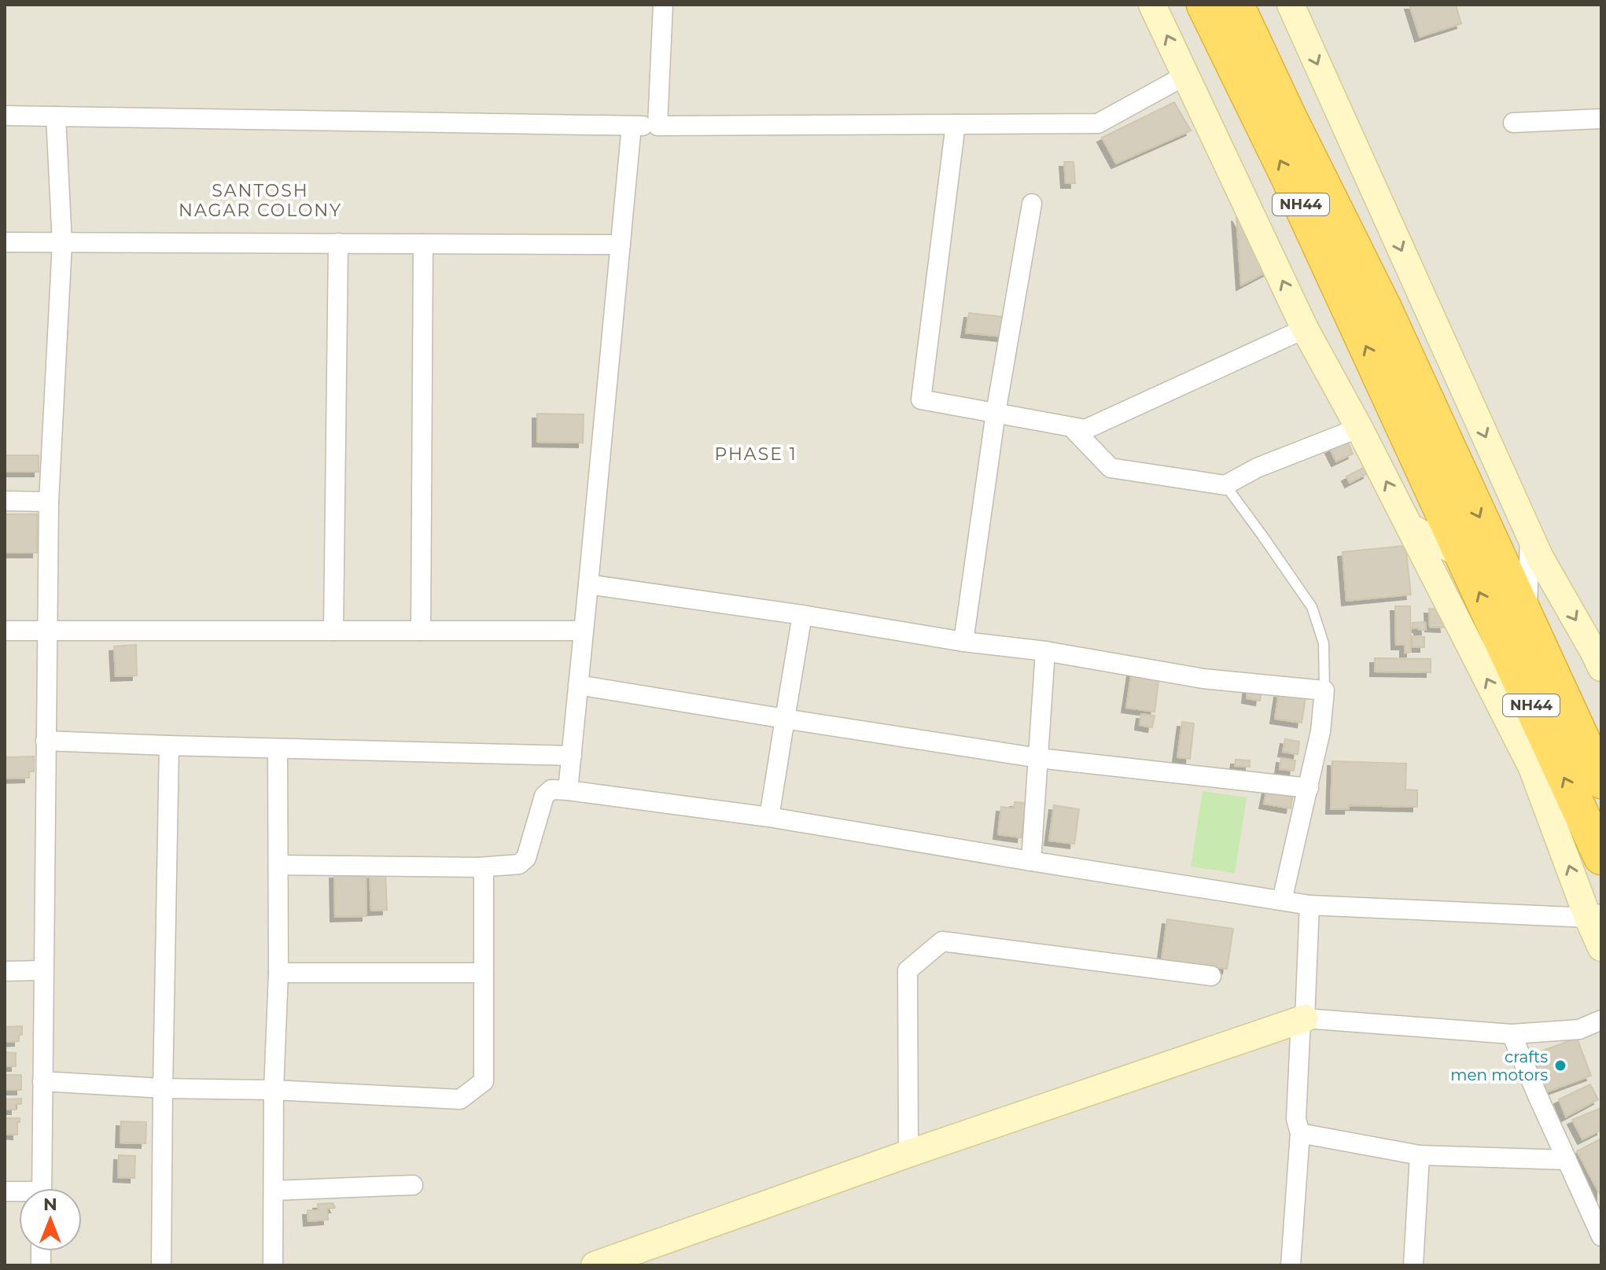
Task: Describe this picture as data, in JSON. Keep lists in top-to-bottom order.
{
  "streets": {
    "highway": ["NH44"]
  },
  "districts": ["SANTOSH NAGAR COLONY", "PHASE 1"],
  "places": ["crafts men motors"],
  "north": "top"
}
